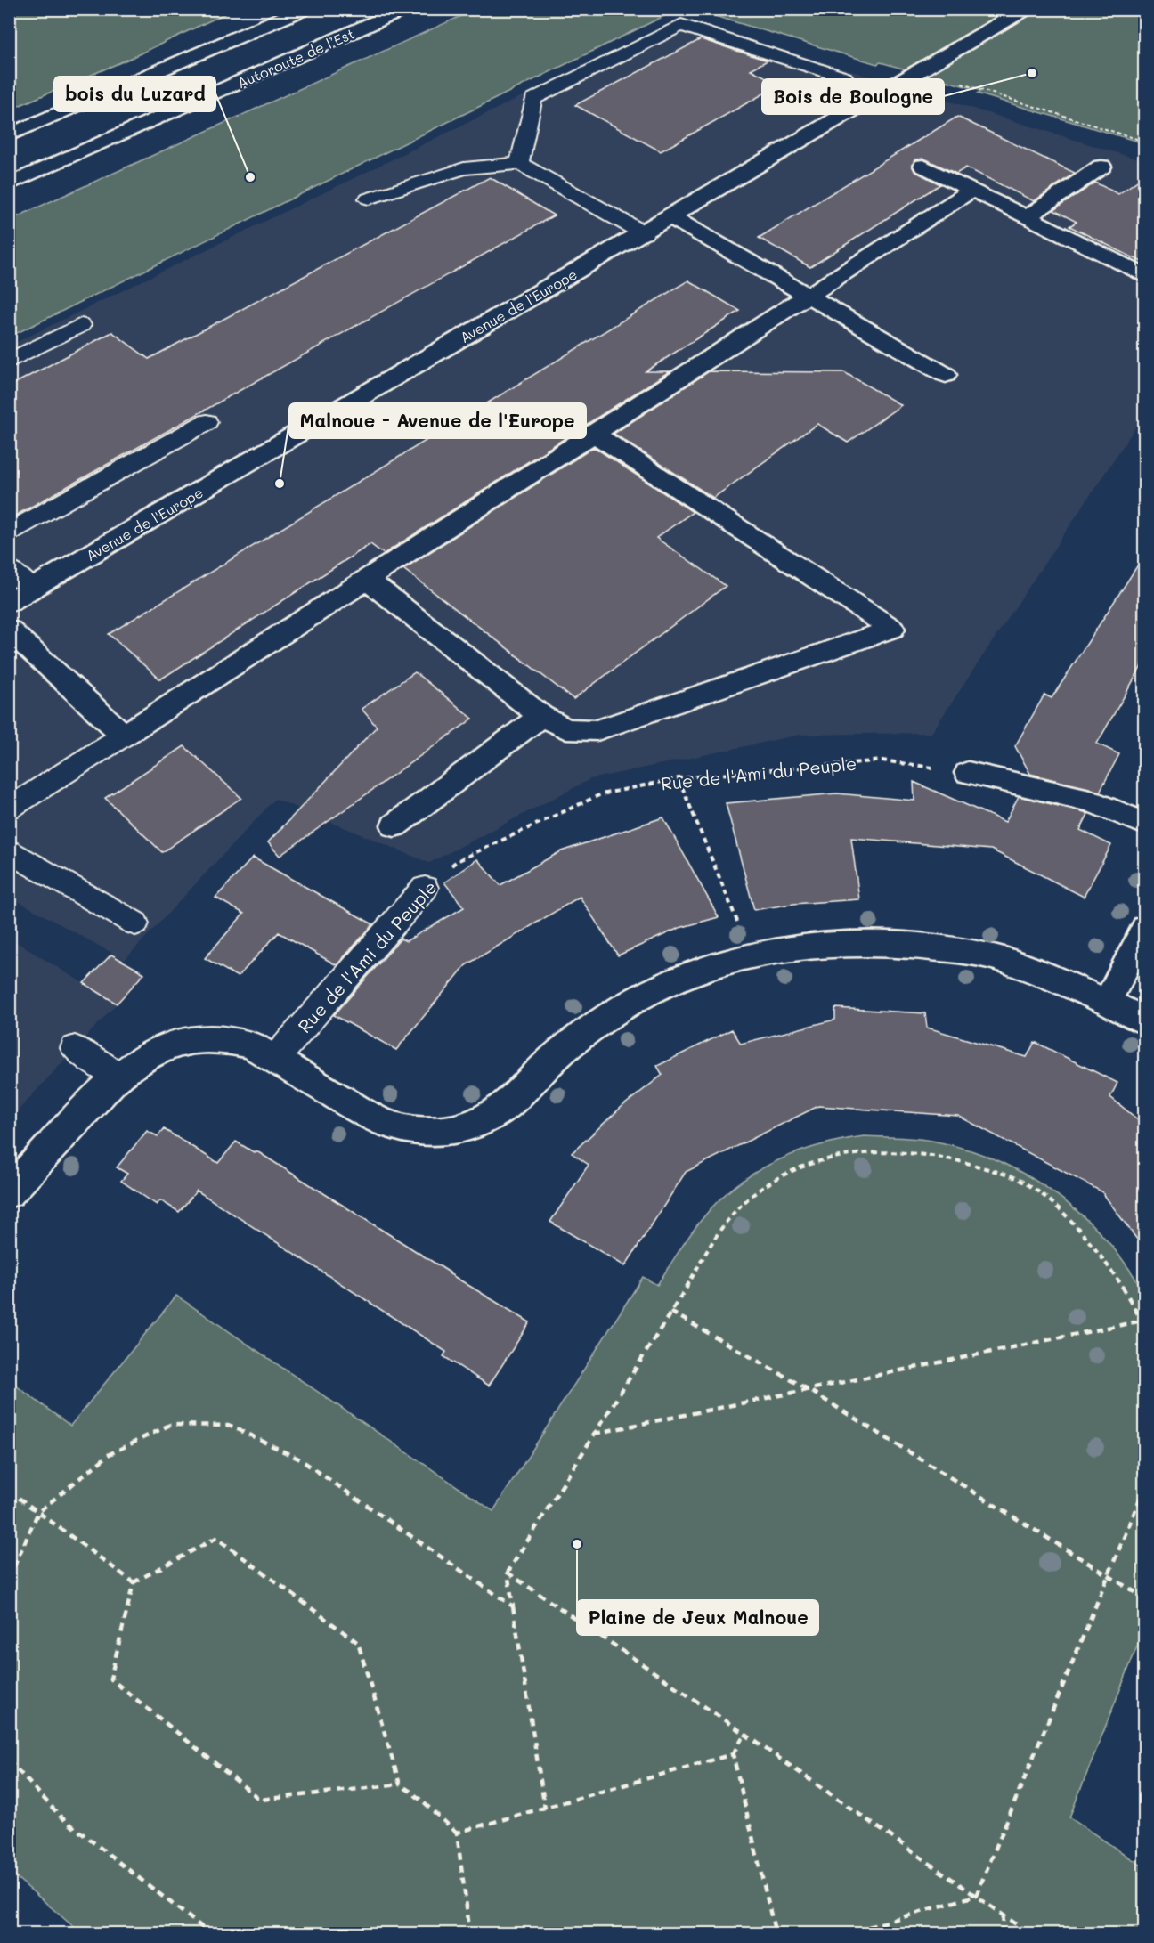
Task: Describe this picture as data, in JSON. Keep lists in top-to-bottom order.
{
  "streets": {
    "main road": ["Autoroute de l’Est", "Avenue de l'Europe"],
    "lane": ["Rue de l'Ami du Peuple"]
  },
  "places": [
    "Bois de Boulogne",
    "bois du Luzard",
    "Malnoue - Avenue de l'Europe",
    "Plaine de Jeux Malnoue"
  ]
}
